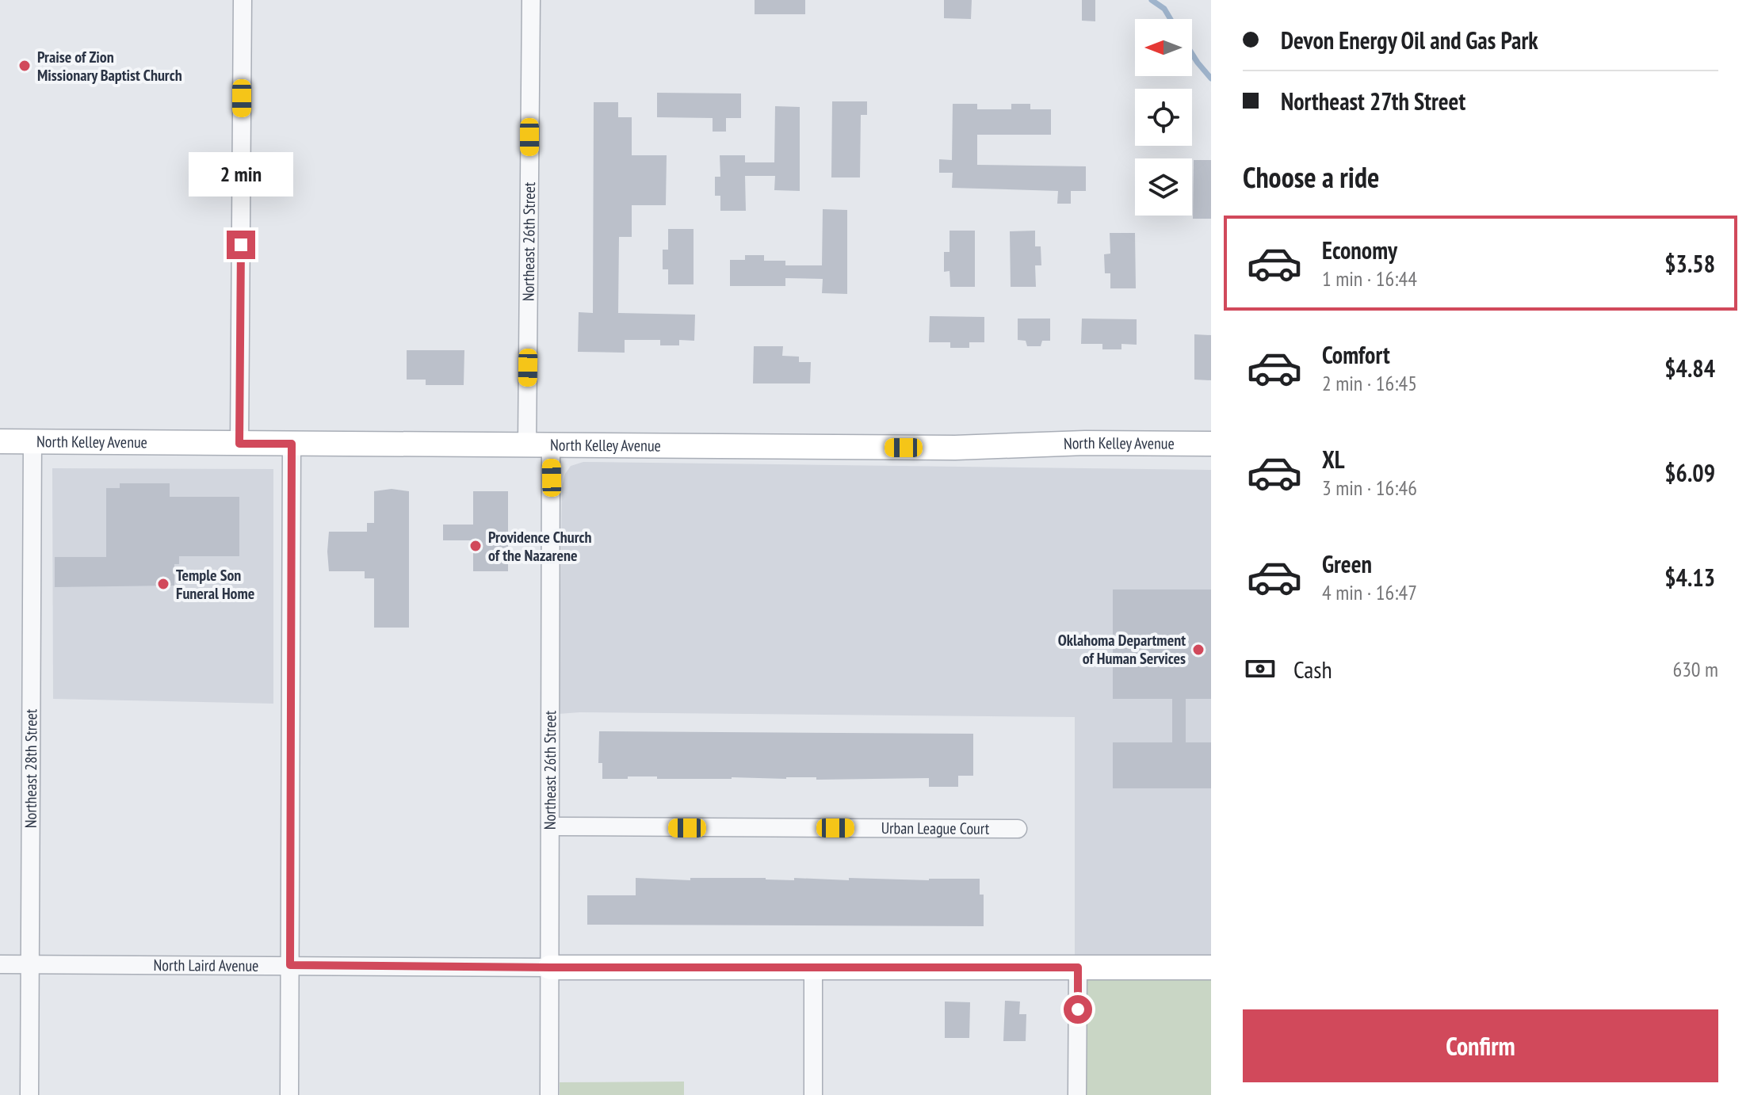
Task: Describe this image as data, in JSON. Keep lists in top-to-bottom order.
{
  "streets": {
    "main road": ["North Kelley Avenue", "North Laird Avenue"],
    "street": ["Northeast 26th Street", "Northeast 28th Street", "Urban League Court"]
  },
  "crossings": [
    ["Northeast 26th Street", "North Kelley Avenue"],
    ["Northeast 26th Street", "Urban League Court"],
    ["Northeast 26th Street", "North Laird Avenue"],
    ["North Kelley Avenue", "Northeast 28th Street"],
    ["Northeast 28th Street", "North Laird Avenue"]
  ],
  "places": [
    "Praise of Zion Missionary Baptist Church",
    "Providence Church of the Nazarene",
    "Temple Son Funeral Home",
    "Oklahoma Department of Human Services"
  ],
  "north": "left",
  "page": {
    "banner": ["Devon Energy Oil and Gas Park", "Northeast 27th Street"],
    "heading": "Choose a ride",
    "bubble": "2 min",
    "list": [
      {
        "name": "Economy",
        "note": "1 min · 16:44",
        "value": "$3.58"
      },
      {
        "name": "Comfort",
        "note": "2 min · 16:45",
        "value": "$4.84"
      },
      {
        "name": "XL",
        "note": "3 min · 16:46",
        "value": "$6.09"
      },
      {
        "name": "Green",
        "note": "4 min · 16:47",
        "value": "$4.13"
      }
    ],
    "pay": ["Cash", "630 m"],
    "buttons": "Confirm"
  }
}
